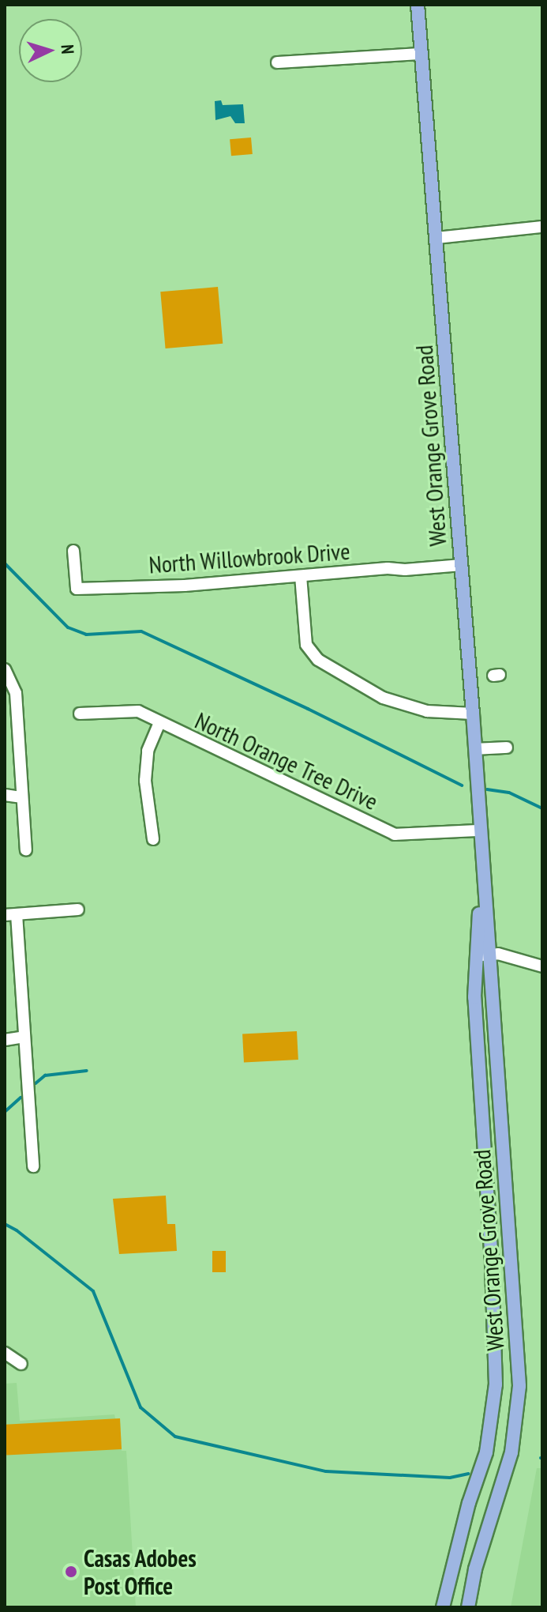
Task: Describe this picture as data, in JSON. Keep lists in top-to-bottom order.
{
  "streets": {
    "main road": ["West Orange Grove Road"],
    "street": ["North Willowbrook Drive", "North Orange Tree Drive"]
  },
  "crossings": [
    ["West Orange Grove Road", "North Willowbrook Drive"],
    ["West Orange Grove Road", "North Orange Tree Drive"]
  ],
  "places": ["Casas Adobes Post Office"],
  "north": "right"
}
